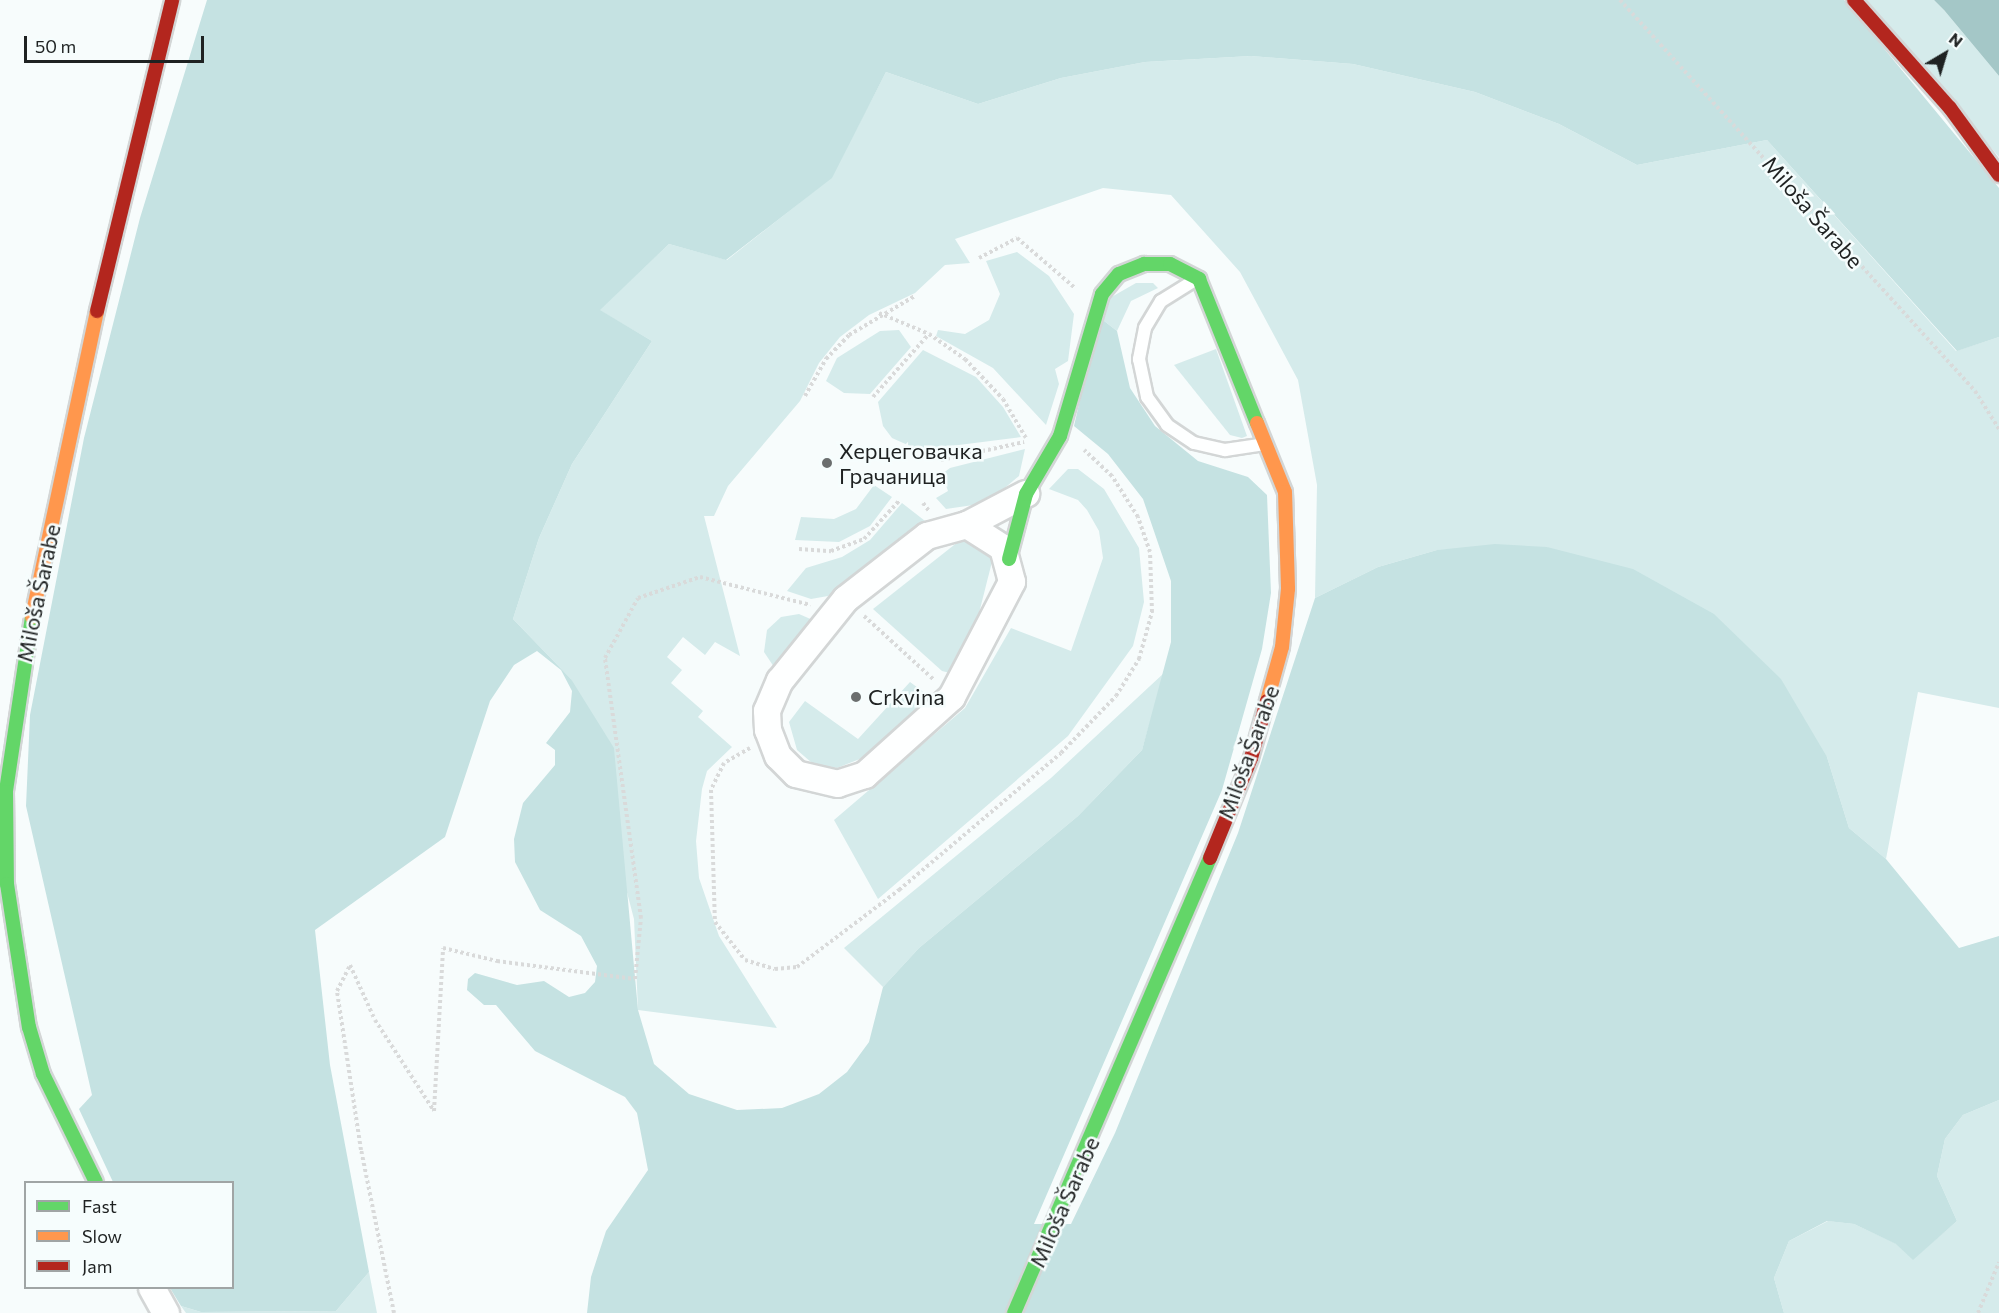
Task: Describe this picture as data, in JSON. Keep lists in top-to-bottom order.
{
  "streets": {
    "street": ["Miloša Šarabe"]
  },
  "places": ["Херцеговачка Грачаница", "Crkvina"],
  "legend": ["Fast", "Slow", "Jam"],
  "scale_bar": "50 m",
  "north": "top right"
}
